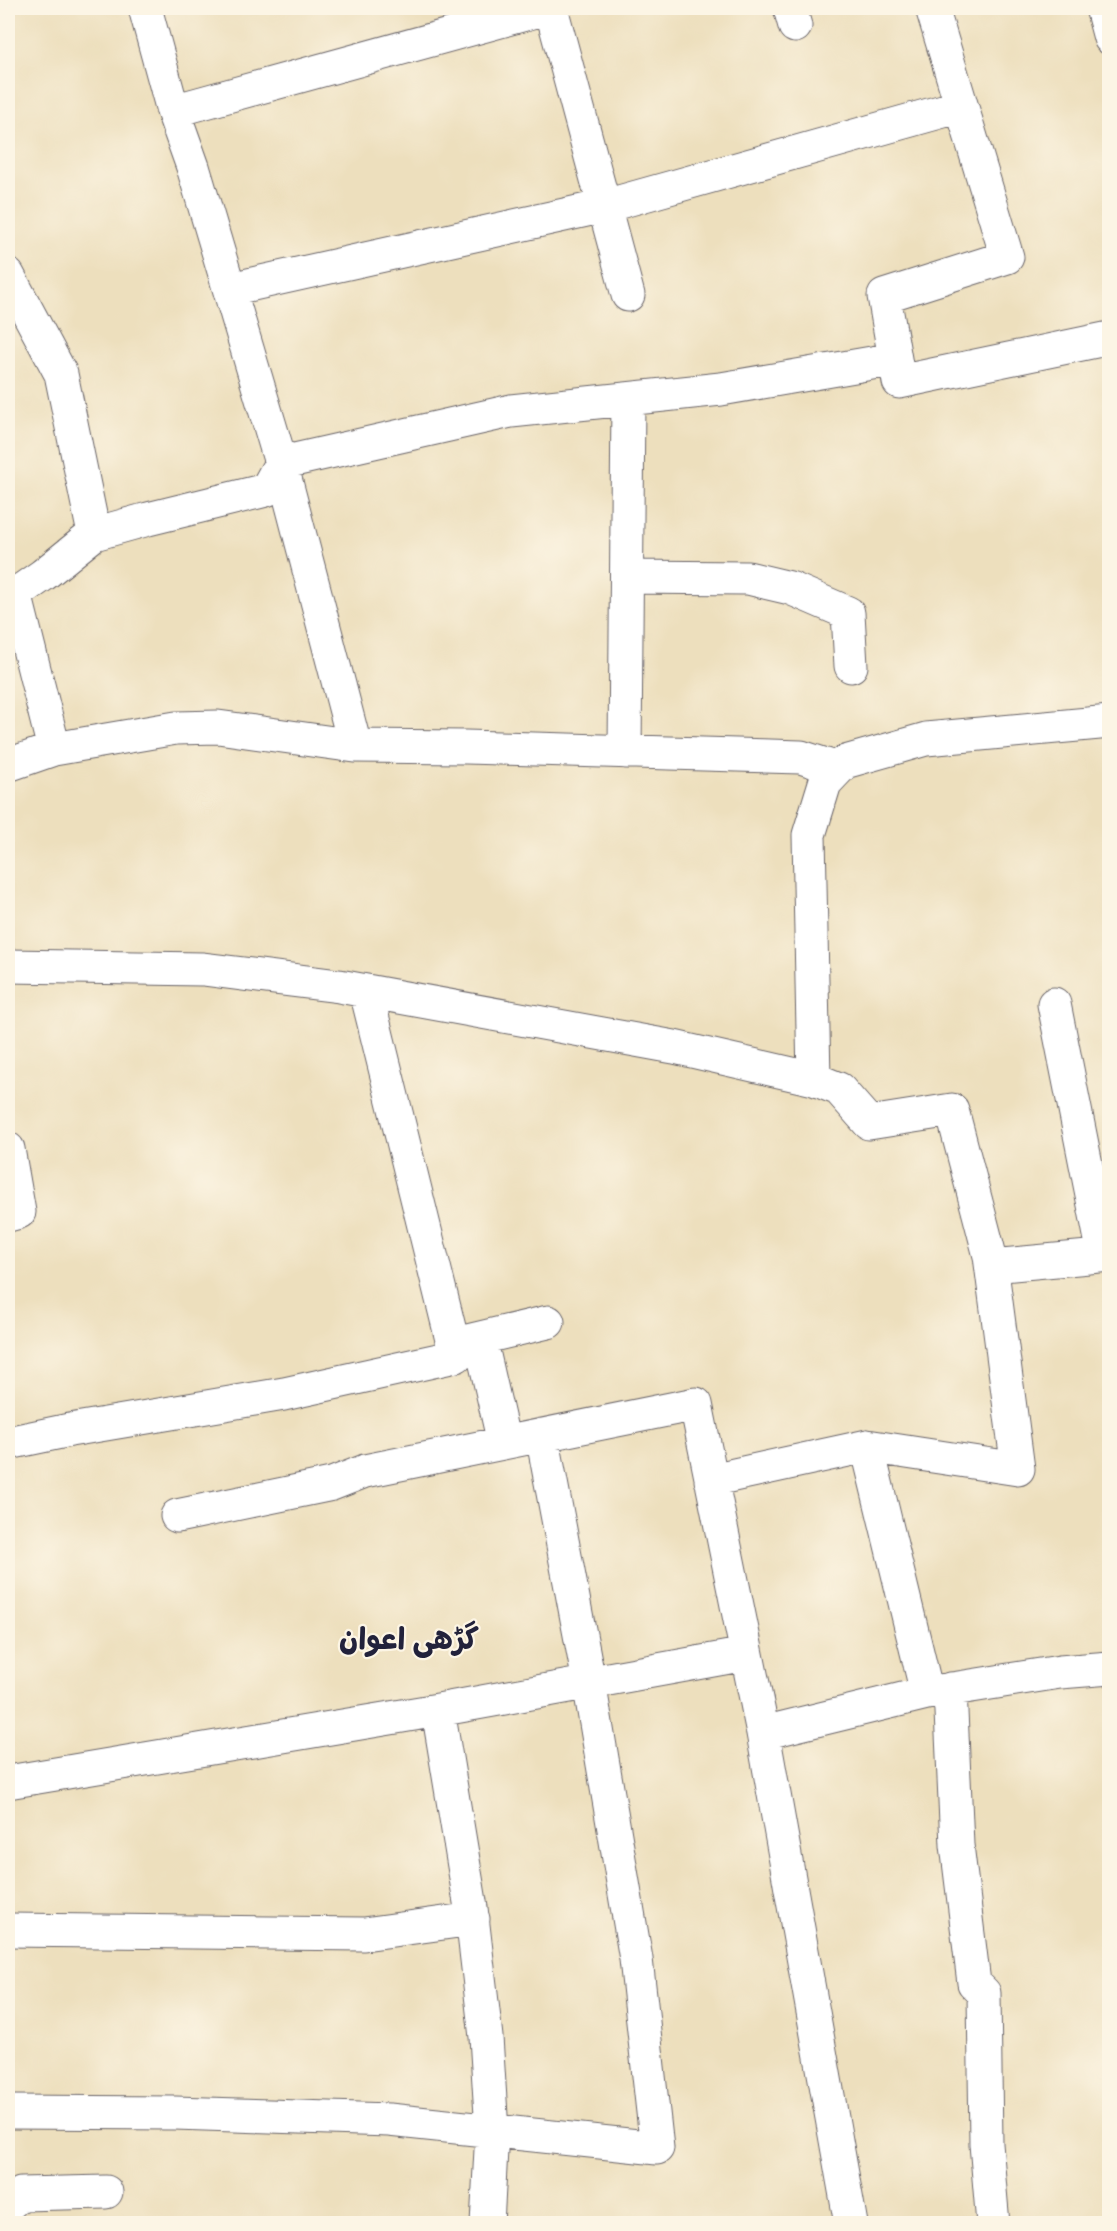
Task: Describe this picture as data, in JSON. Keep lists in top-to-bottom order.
{
  "districts": ["گڑھی اعوان"]
}
